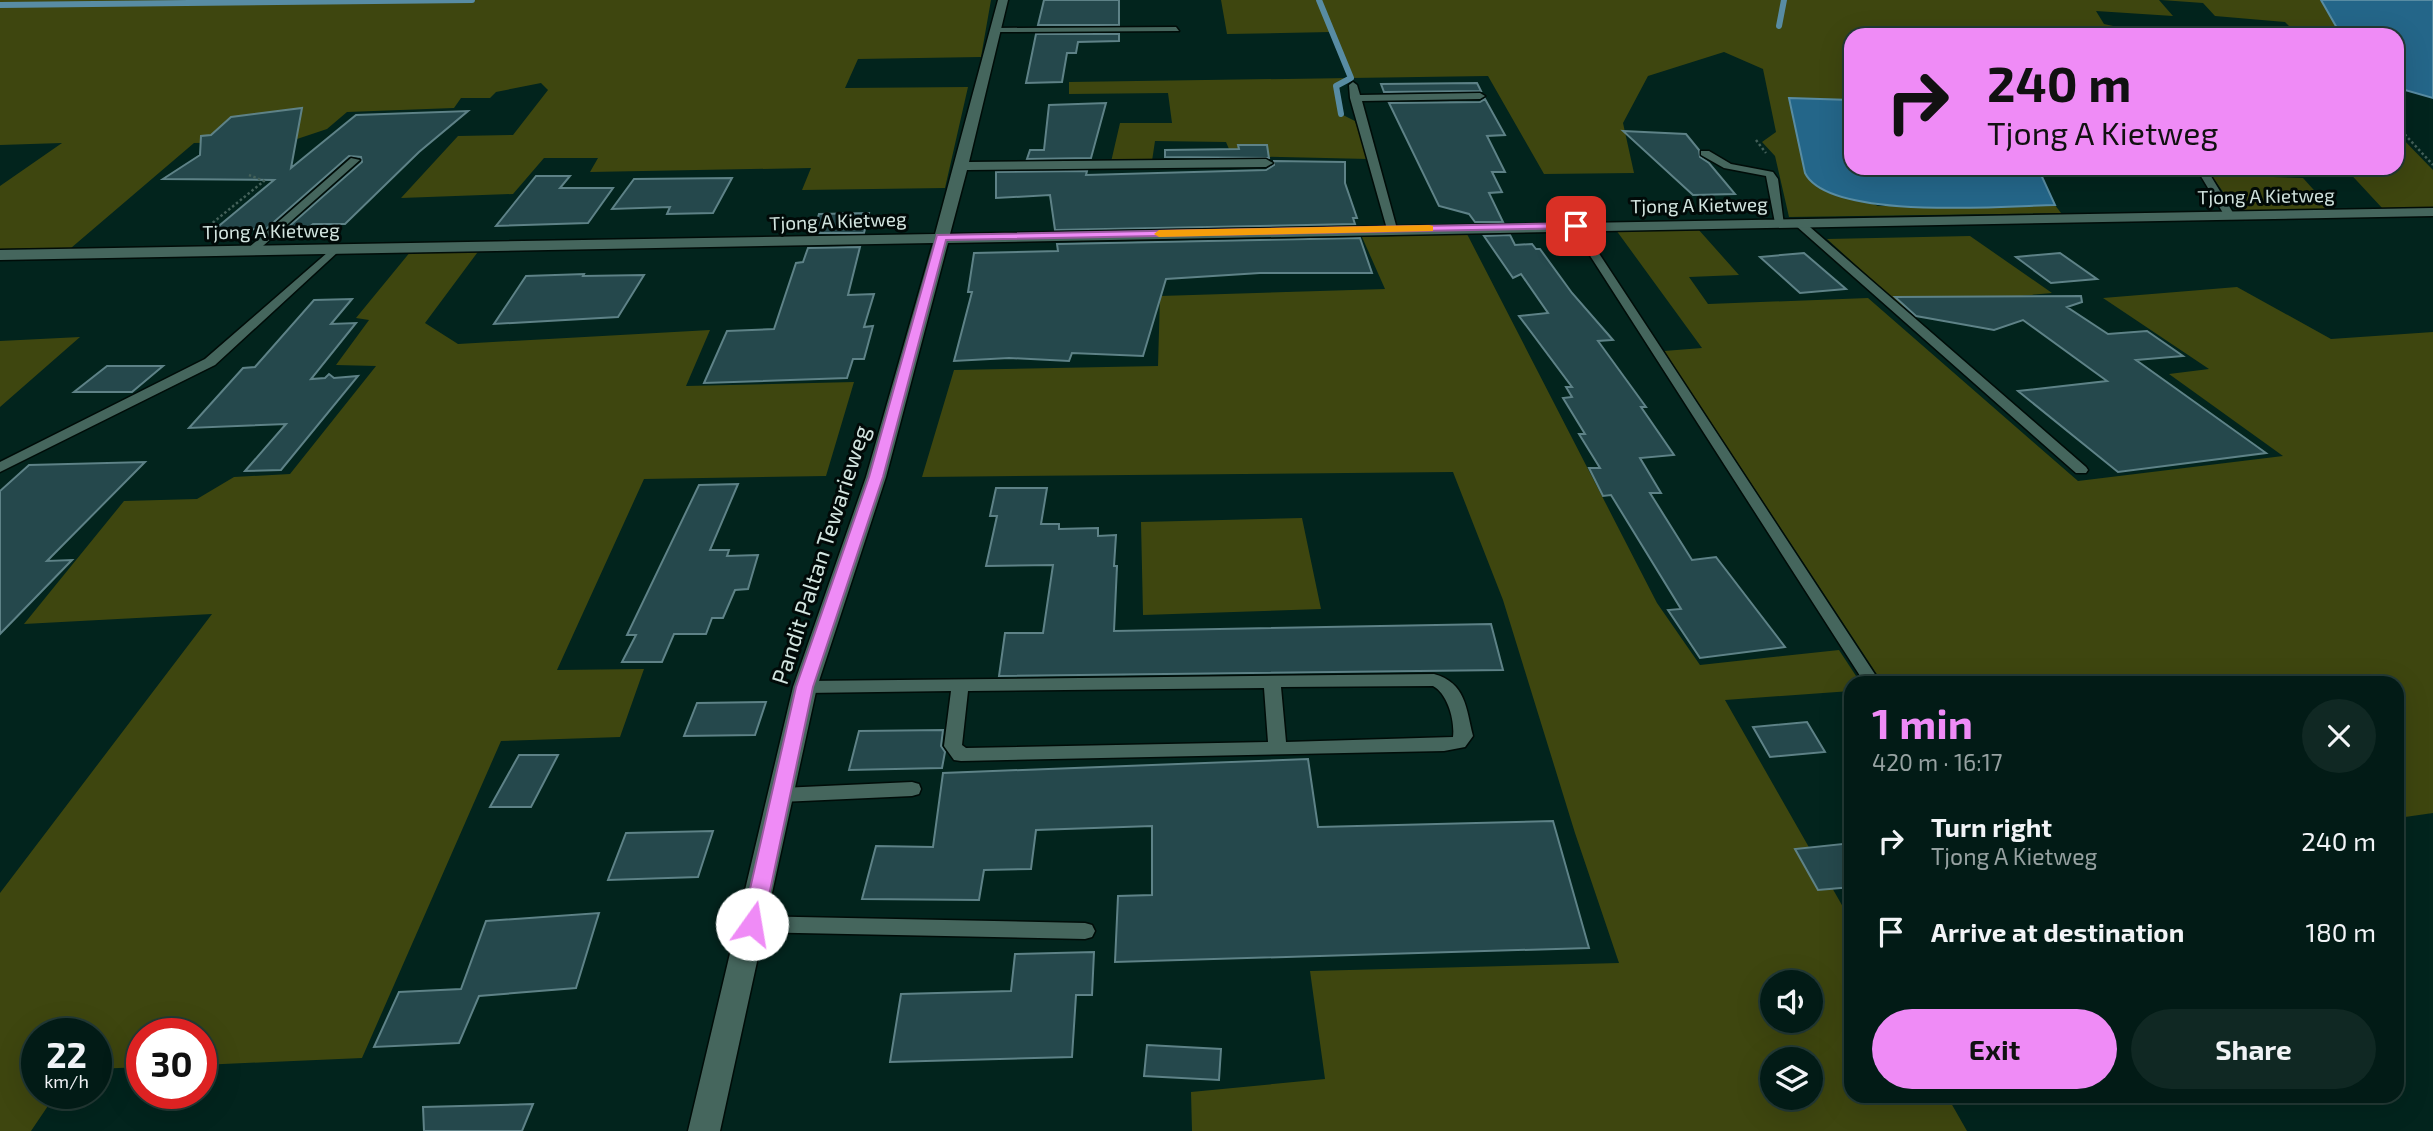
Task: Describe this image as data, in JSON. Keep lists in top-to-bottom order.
{
  "streets": {
    "street": ["Tjong A Kietweg", "Pandit Paltan Tewarieweg"]
  },
  "crossings": [
    ["Tjong A Kietweg", "Pandit Paltan Tewarieweg"]
  ],
  "page": {
    "turn": ["240 m", "Tjong A Kietweg"],
    "heading": ["1 min", "420 m · 16:17"],
    "list": [
      {
        "name": "Turn right",
        "note": "Tjong A Kietweg",
        "value": "240 m"
      },
      {
        "name": "Arrive at destination",
        "value": "180 m"
      }
    ],
    "buttons": ["Exit", "Share"],
    "speed": "22 km/h",
    "limit": "30"
  }
}
